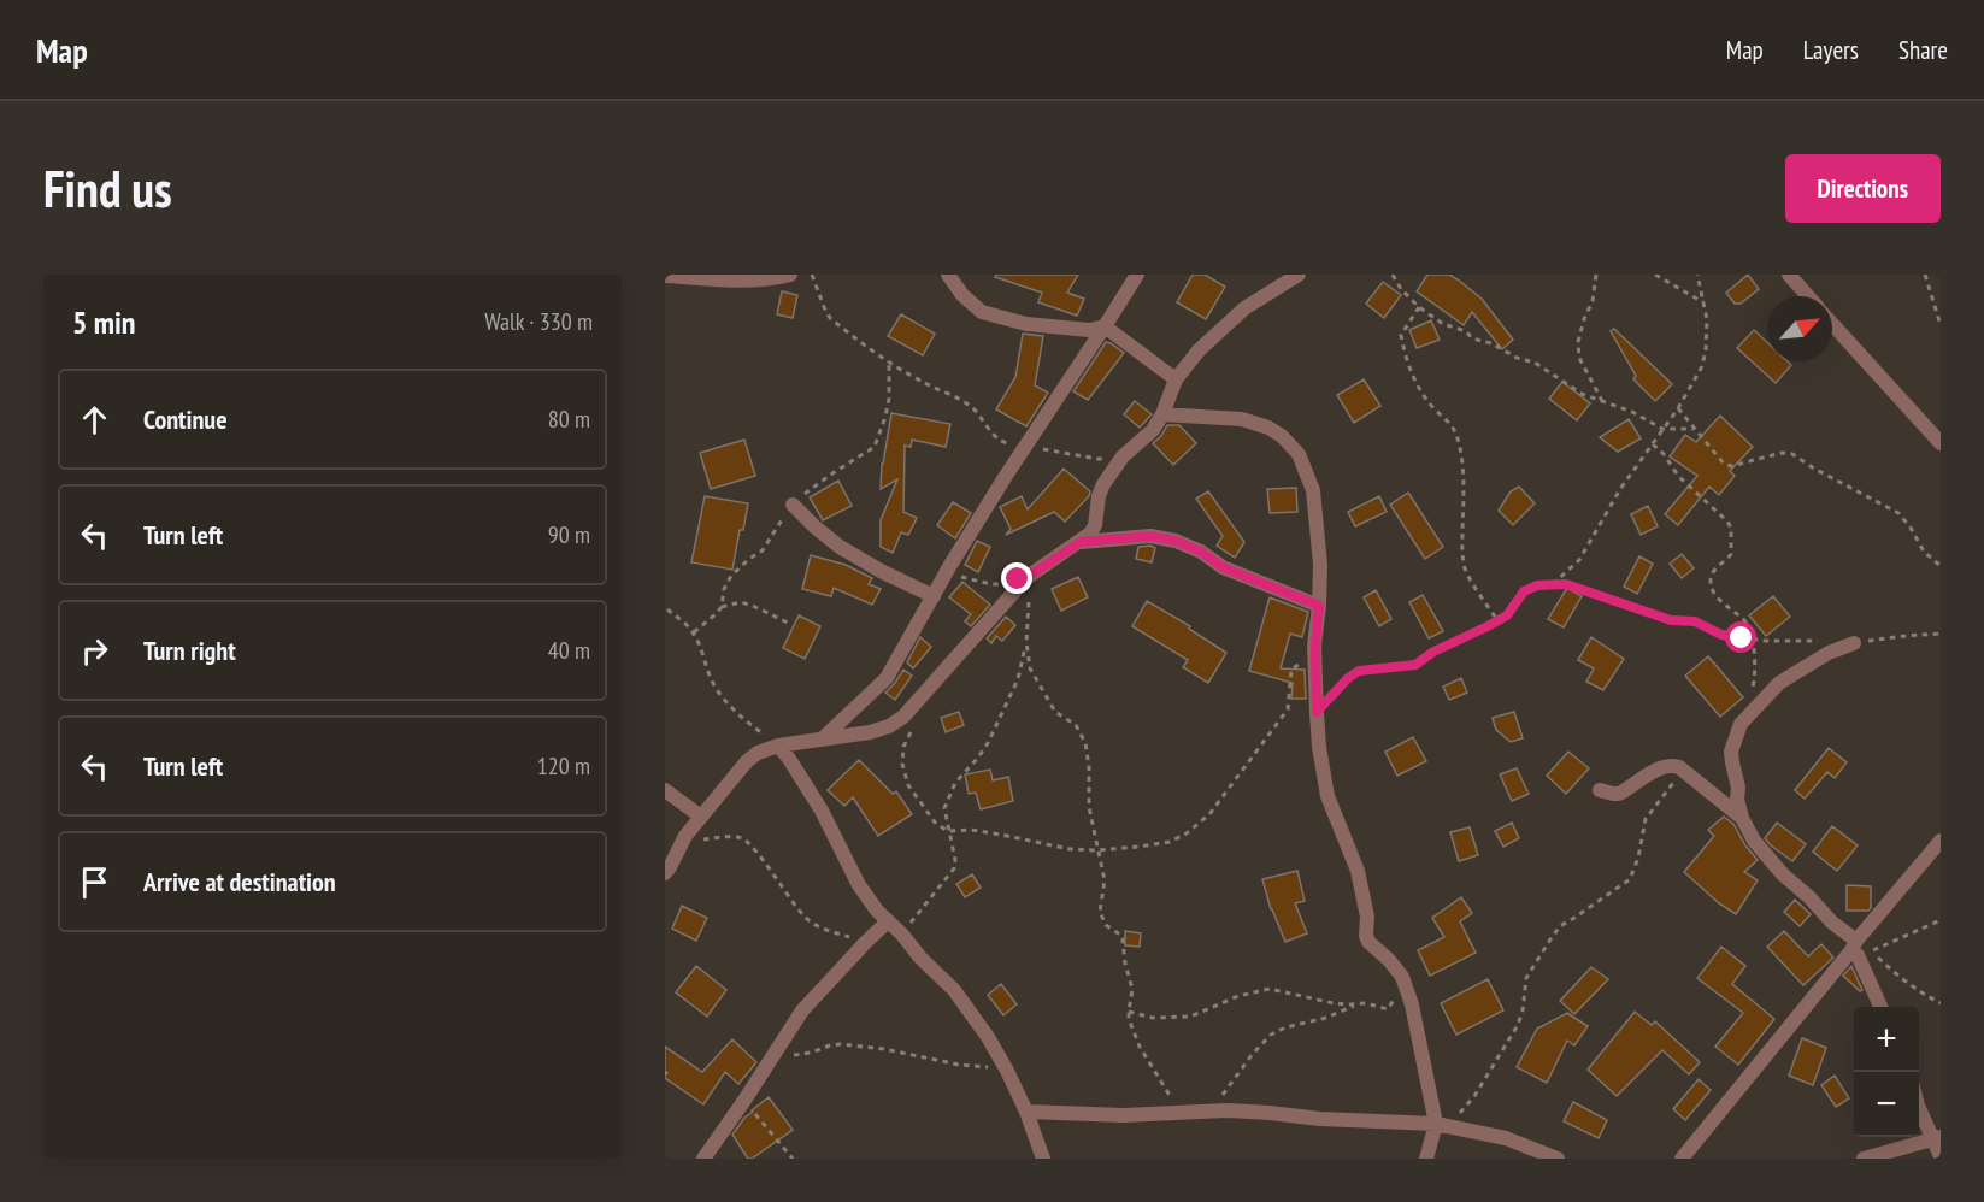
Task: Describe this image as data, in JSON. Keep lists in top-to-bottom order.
{
  "north": "top right",
  "page": {
    "header": "Map",
    "nav": ["Map", "Layers", "Share"],
    "buttons": "Directions",
    "title": "Find us",
    "heading": ["5 min", "Walk · 330 m"],
    "list": [
      ["Continue", "80 m"],
      ["Turn left", "90 m"],
      ["Turn right", "40 m"],
      ["Turn left", "120 m"],
      "Arrive at destination"
    ],
    "map_buttons": ["+", "−"]
  }
}
